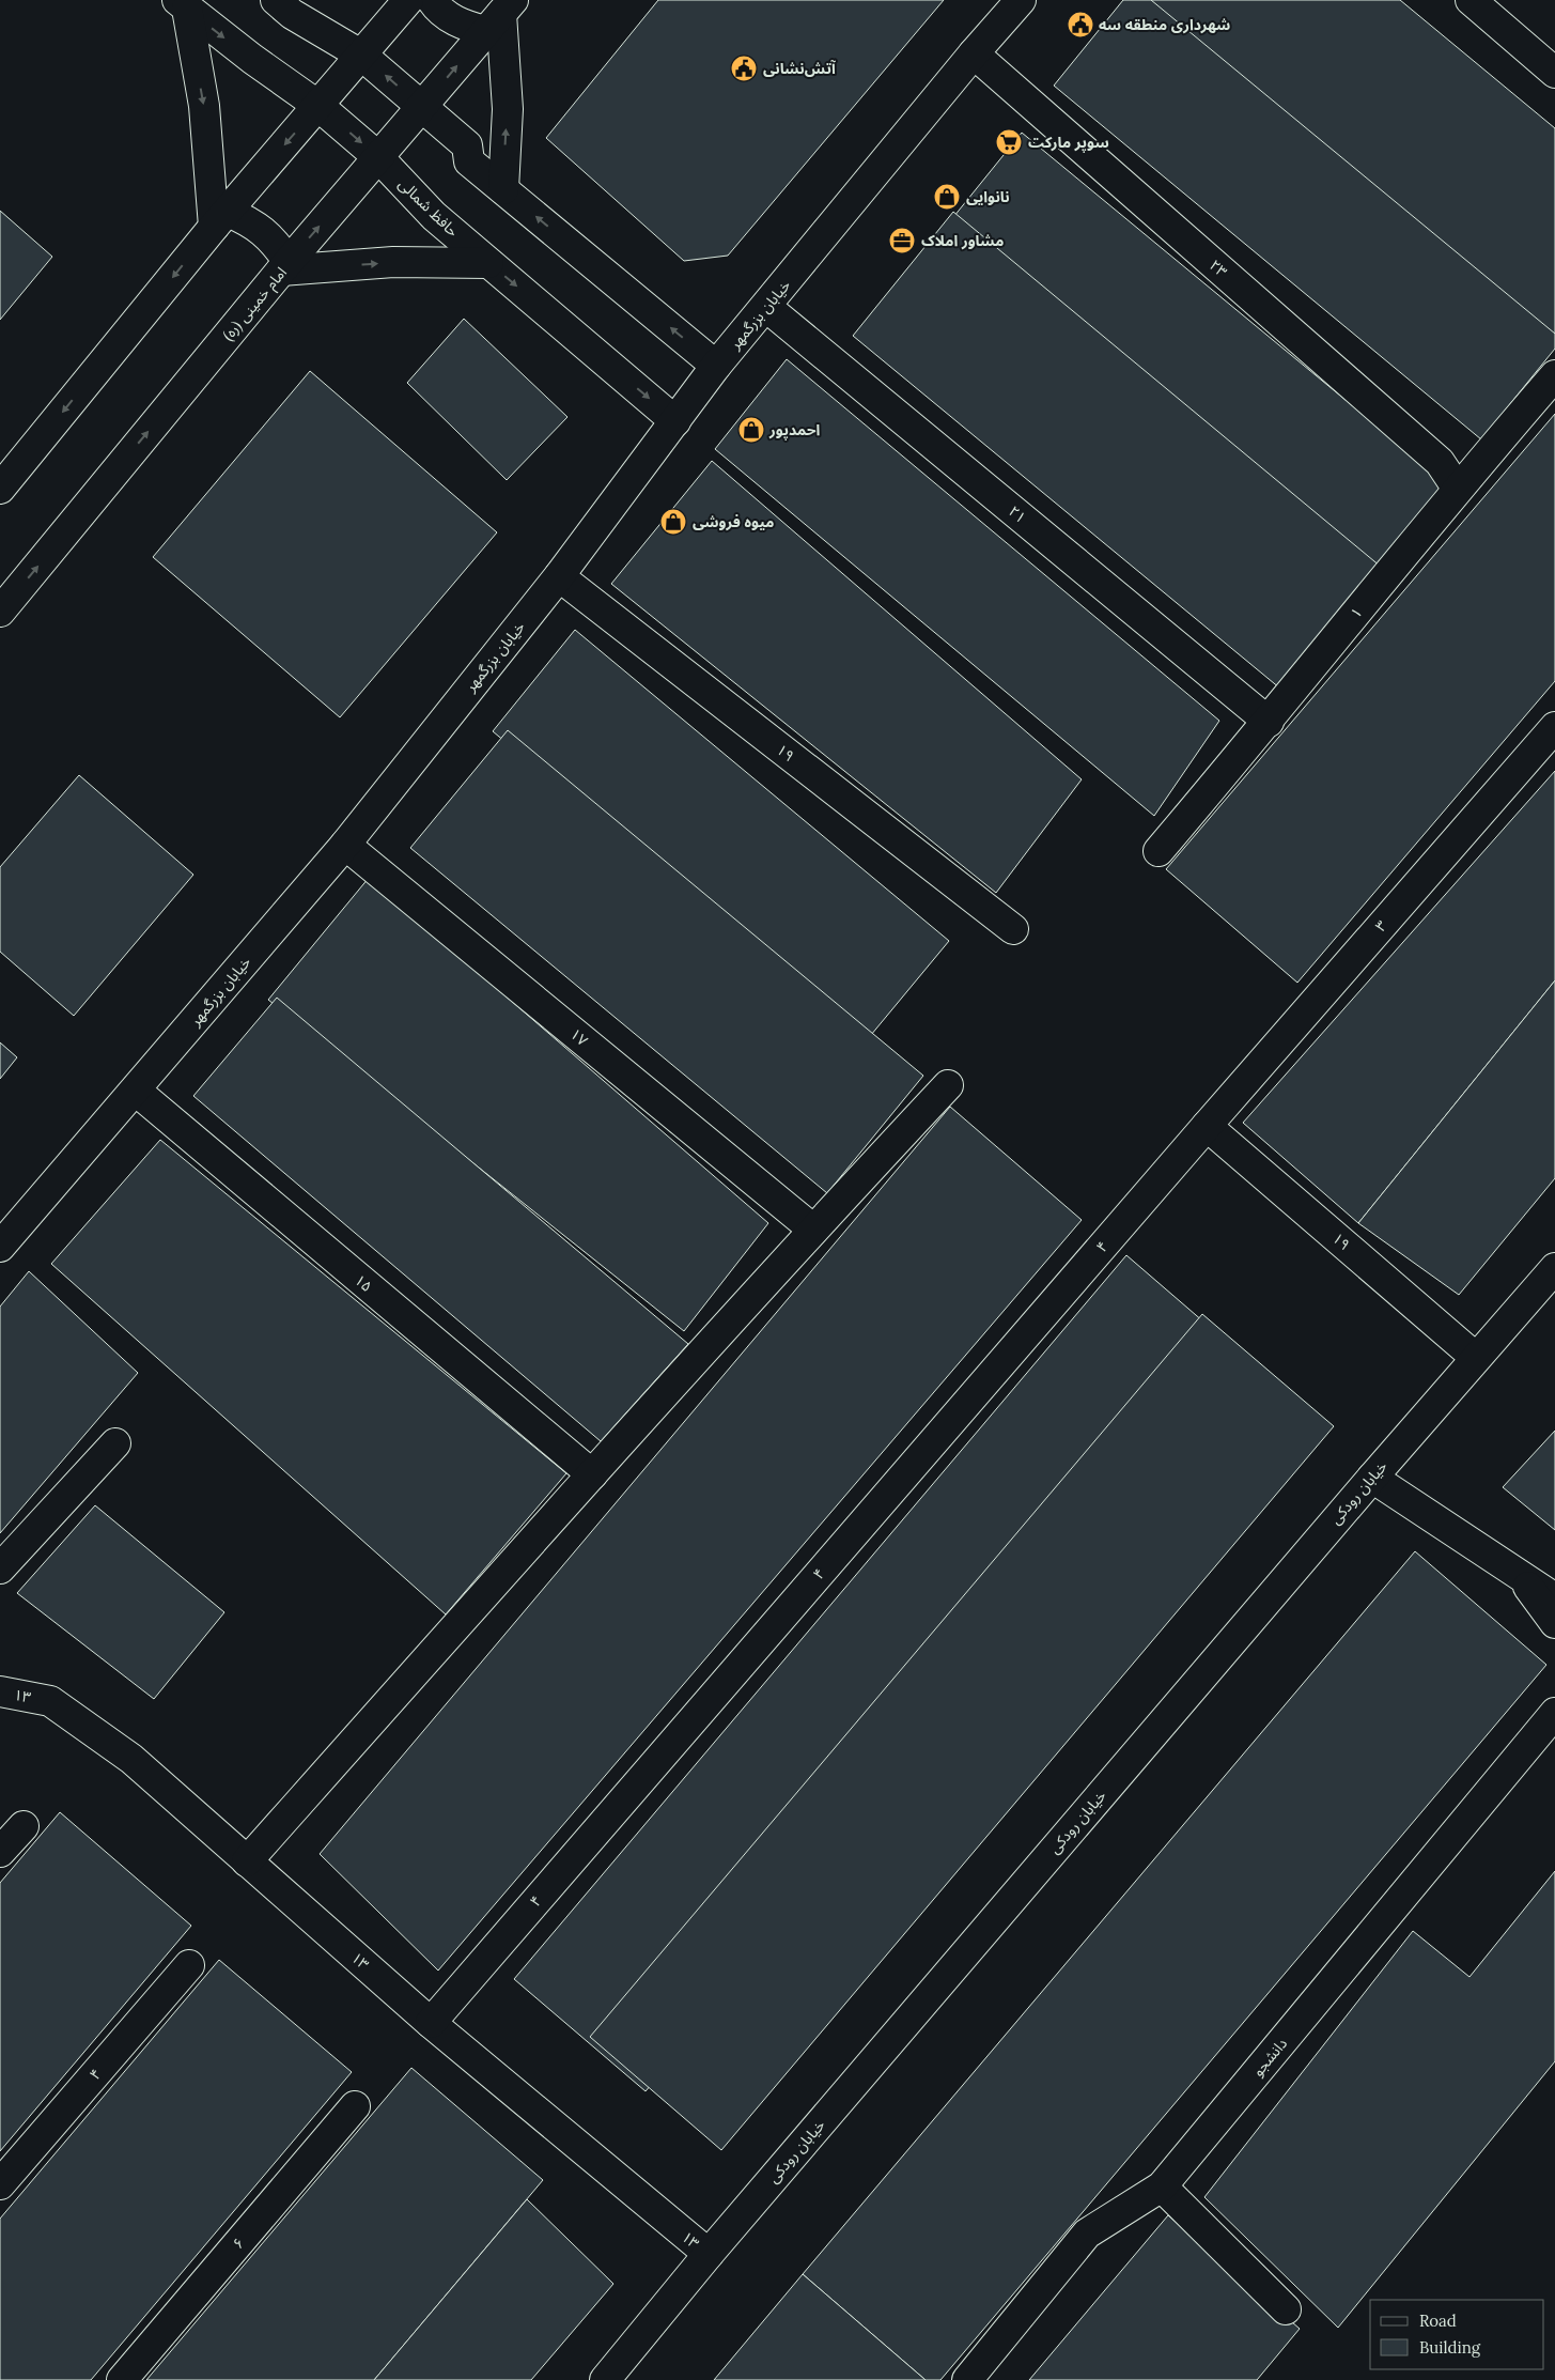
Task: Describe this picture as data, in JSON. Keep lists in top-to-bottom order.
{
  "streets": {
    "street": [
      "حافظ شمالی",
      "۲۳",
      "امام خمینی (ره)",
      "خیابان بزرگمهر",
      "۲۱",
      "۱",
      "۱۹",
      "۳",
      "۱۷",
      "۴",
      "۱۵",
      "خیابان رودکی",
      "۱۳",
      "دانشجو",
      "۶"
    ]
  },
  "crossings": [
    ["حافظ شمالی", "امام خمینی (ره)"],
    ["حافظ شمالی", "خیابان بزرگمهر"],
    ["۲۳", "خیابان بزرگمهر"],
    ["۲۳", "۱"],
    ["خیابان بزرگمهر", "۲۱"],
    ["خیابان بزرگمهر", "۱۹"],
    ["خیابان بزرگمهر", "۱۷"],
    ["خیابان بزرگمهر", "۱۵"],
    ["۲۱", "۱"],
    ["۱۹", "۳"],
    ["۱۹", "۴"],
    ["۱۹", "خیابان رودکی"],
    ["۳", "۴"],
    ["۴", "۱۳"],
    ["خیابان رودکی", "۱۳"]
  ],
  "places": {
    "public building": ["شهرداری منطقه سه", "آتش‌نشانی"],
    "supermarket": ["سوپر مارکت"],
    "shop": ["نانوایی", "احمدپور", "میوه فروشی"],
    "office": ["مشاور املاک"]
  },
  "legend": ["Road", "Building"]
}
